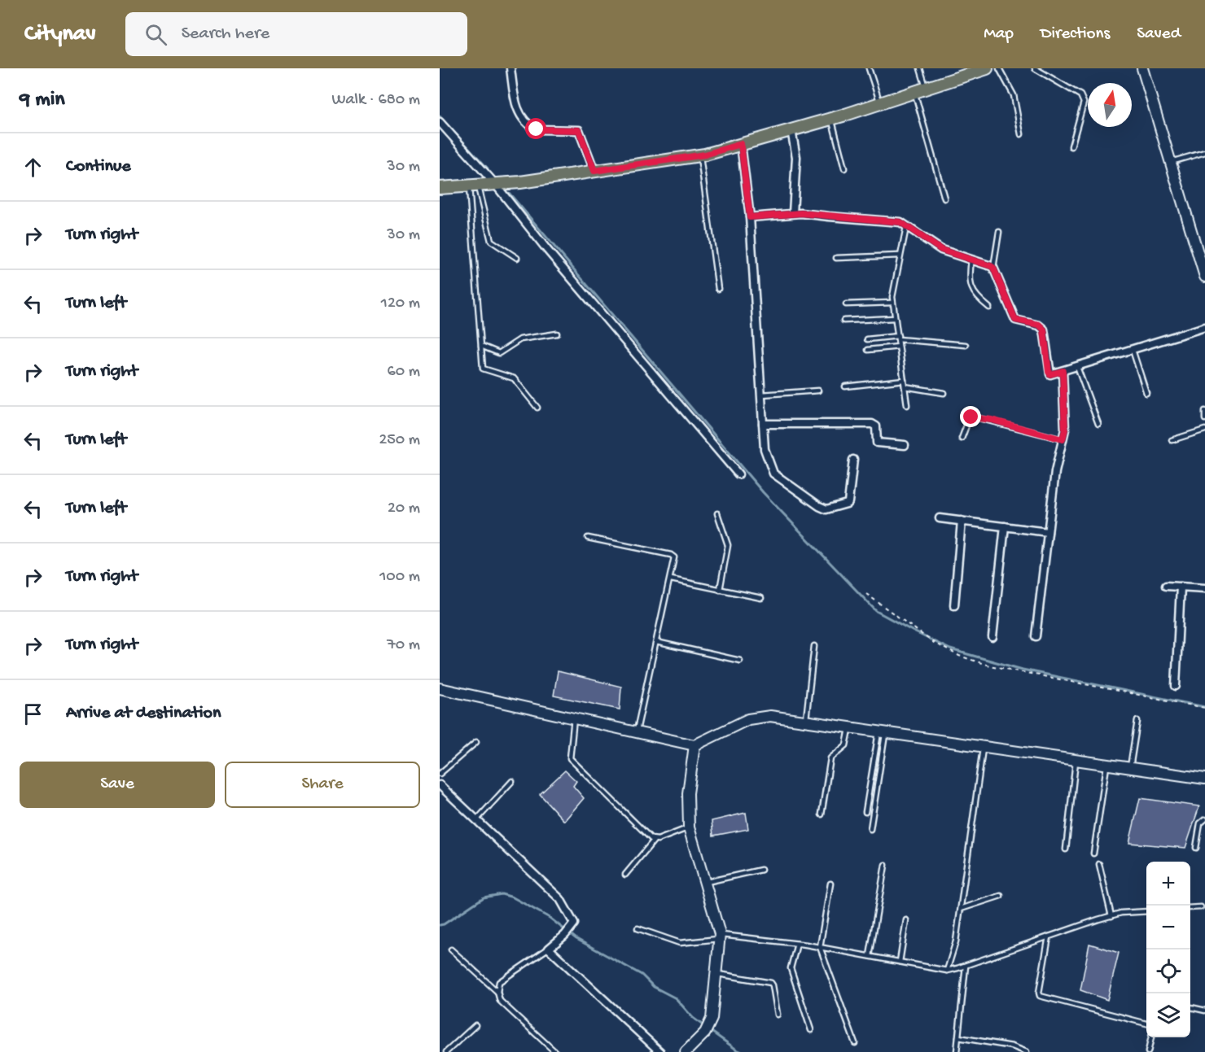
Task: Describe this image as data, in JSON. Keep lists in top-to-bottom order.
{
  "north": "top",
  "page": {
    "header": "Citynav",
    "search": "Search here",
    "nav": ["Map", "Directions", "Saved"],
    "heading": ["9 min", "Walk · 680 m"],
    "list": [
      ["Continue", "30 m"],
      ["Turn right", "30 m"],
      ["Turn left", "120 m"],
      ["Turn right", "60 m"],
      ["Turn left", "250 m"],
      ["Turn left", "20 m"],
      ["Turn right", "100 m"],
      ["Turn right", "70 m"],
      "Arrive at destination"
    ],
    "buttons": ["Save", "Share"],
    "map_buttons": ["+", "−"]
  }
}
